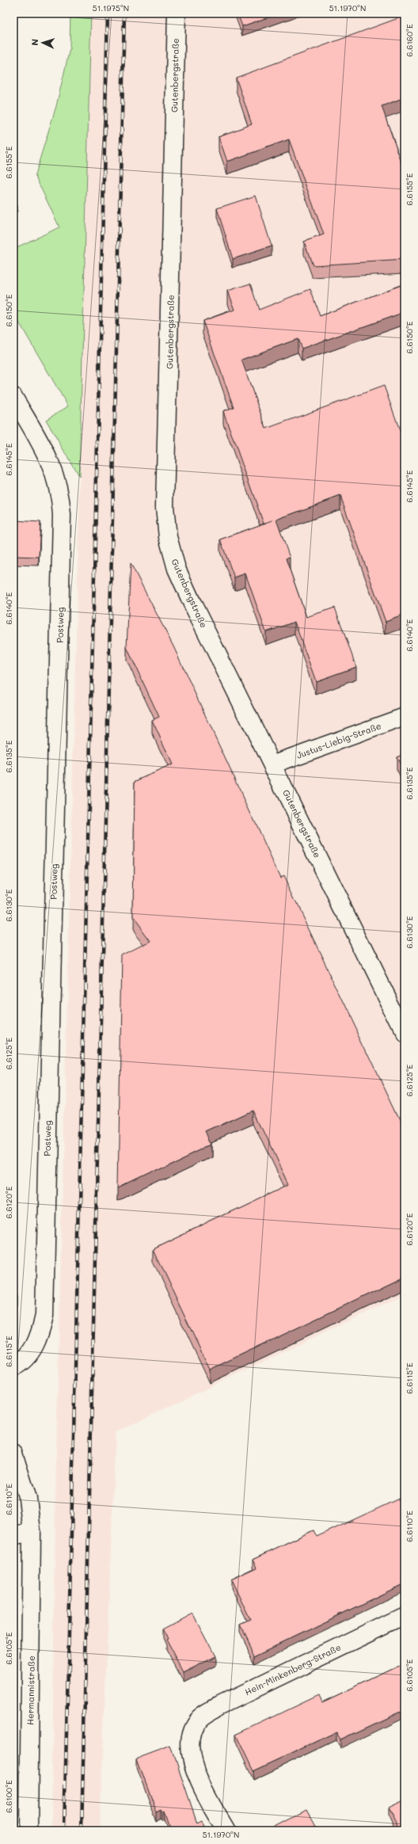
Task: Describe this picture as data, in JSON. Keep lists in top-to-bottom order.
{
  "streets": {
    "street": [
      "Gutenbergstraße",
      "Postweg",
      "Justus-Liebig-Straße",
      "Hein-Minkenberg-Straße",
      "Hermannistraße"
    ]
  },
  "crossings": [
    ["Gutenbergstraße", "Justus-Liebig-Straße"]
  ],
  "north": "left",
  "coordinates": [
    "51.1975°N",
    "51.1970°N",
    "6.6160°E",
    "6.6155°E",
    "6.6150°E",
    "6.6145°E",
    "6.6140°E",
    "6.6135°E",
    "6.6130°E",
    "6.6125°E",
    "6.6120°E",
    "6.6115°E",
    "6.6110°E",
    "6.6105°E",
    "6.6100°E"
  ]
}
